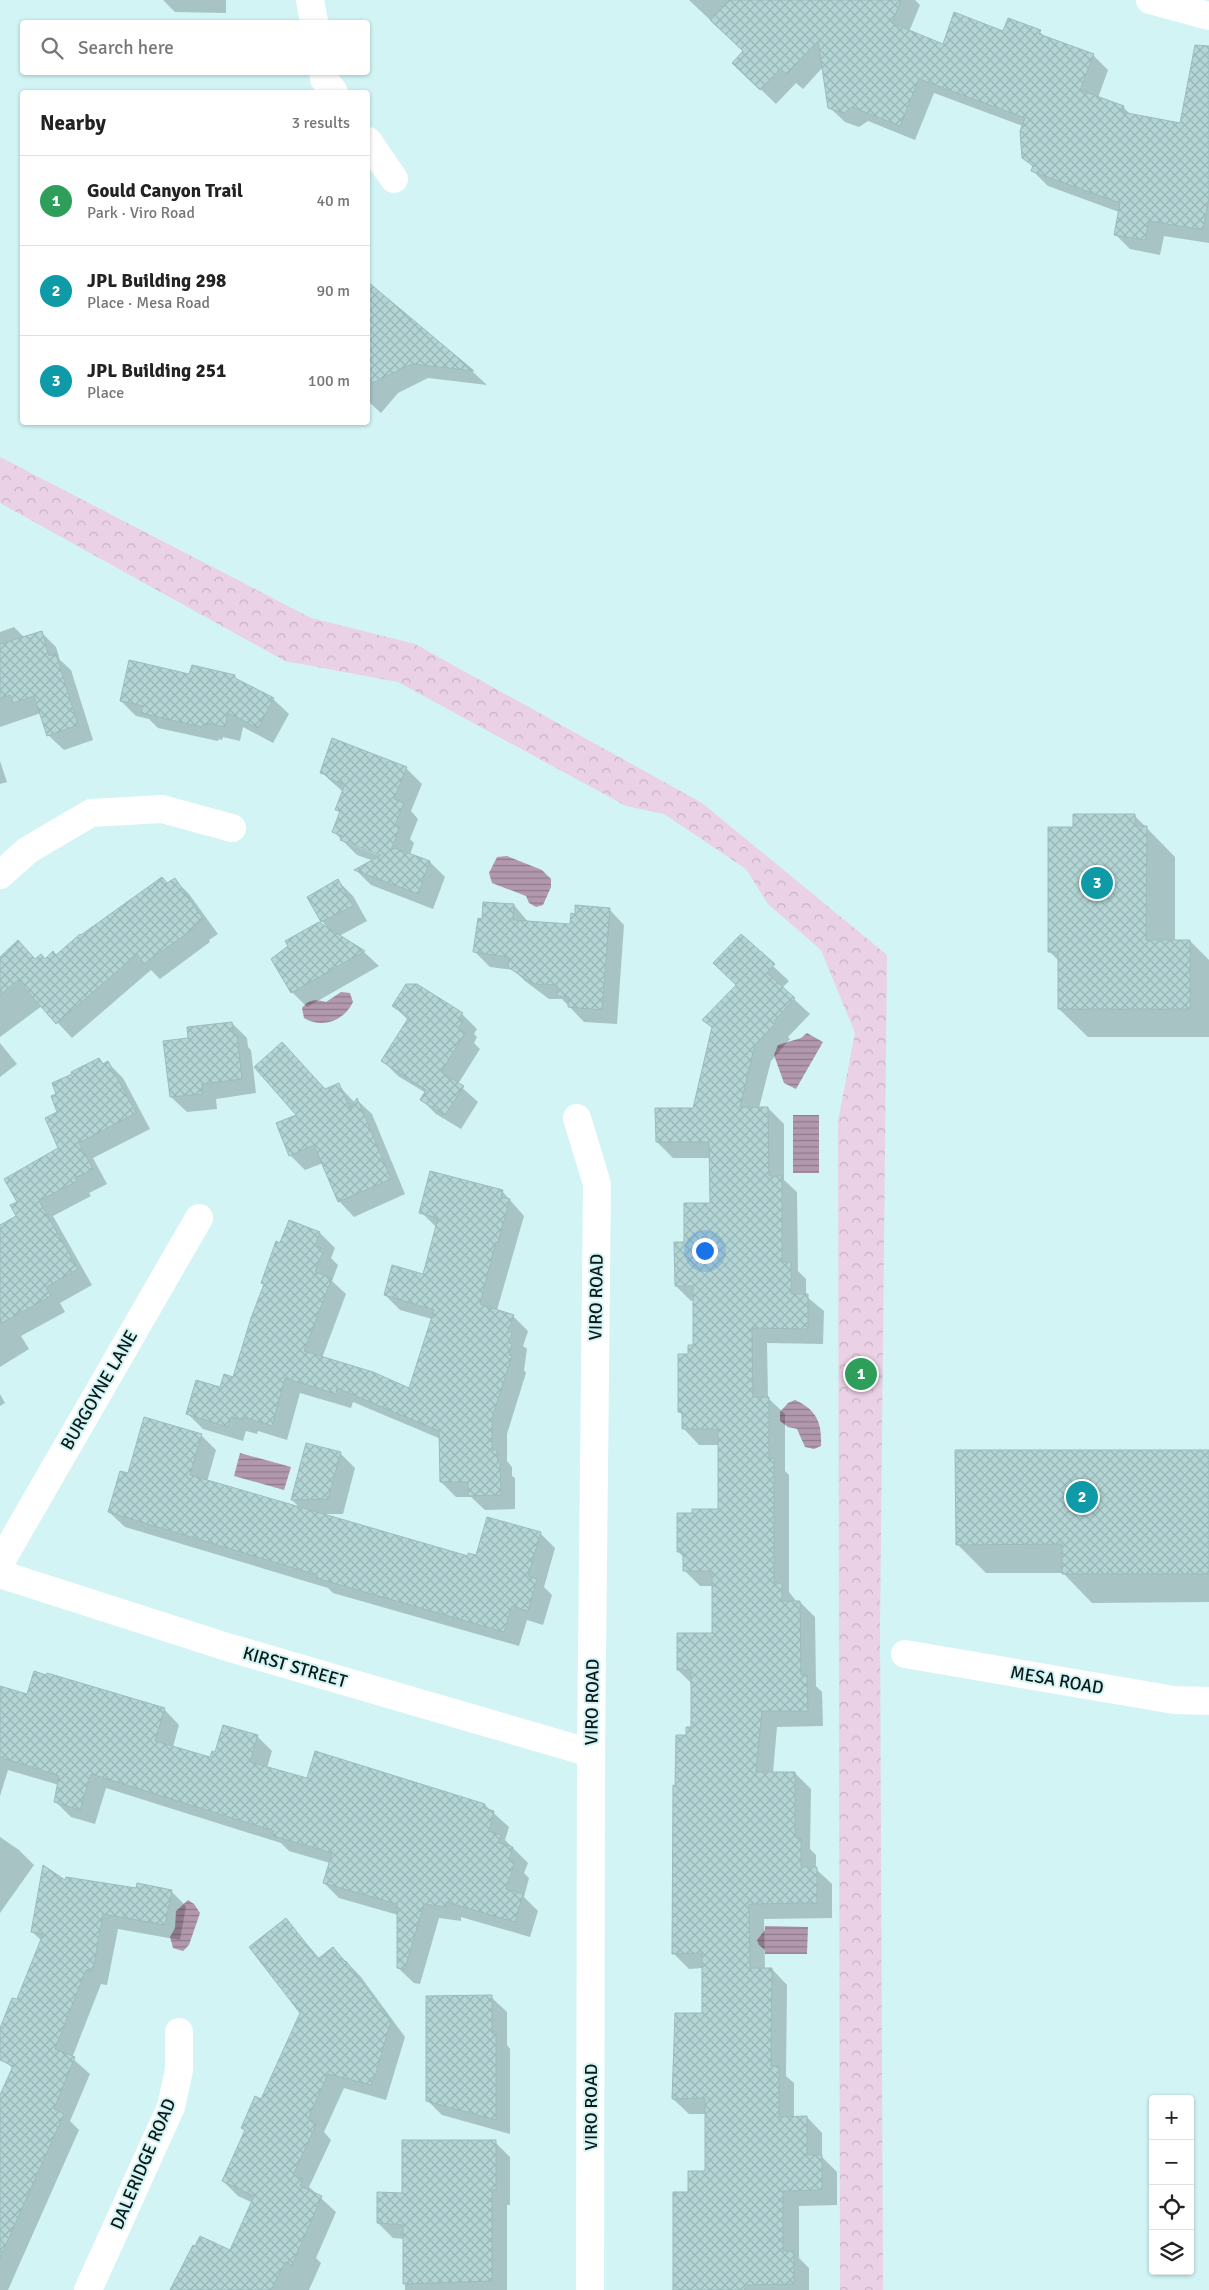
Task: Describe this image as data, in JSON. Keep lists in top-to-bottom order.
{
  "streets": {
    "street": [
      "VIRO ROAD",
      "BURGOYNE LANE",
      "KIRST STREET",
      "MESA ROAD",
      "DALERIDGE ROAD"
    ]
  },
  "crossings": [
    ["VIRO ROAD", "KIRST STREET"]
  ],
  "page": {
    "search": "Search here",
    "heading": ["Nearby", "3 results"],
    "list": [
      {
        "mark": "1",
        "name": "Gould Canyon Trail",
        "note": "Park · Viro Road",
        "value": "40 m"
      },
      {
        "mark": "2",
        "name": "JPL Building 298",
        "note": "Place · Mesa Road",
        "value": "90 m"
      },
      {
        "mark": "3",
        "name": "JPL Building 251",
        "note": "Place",
        "value": "100 m"
      }
    ],
    "pins": ["3", "1", "2"],
    "map_buttons": ["+", "−"]
  }
}
